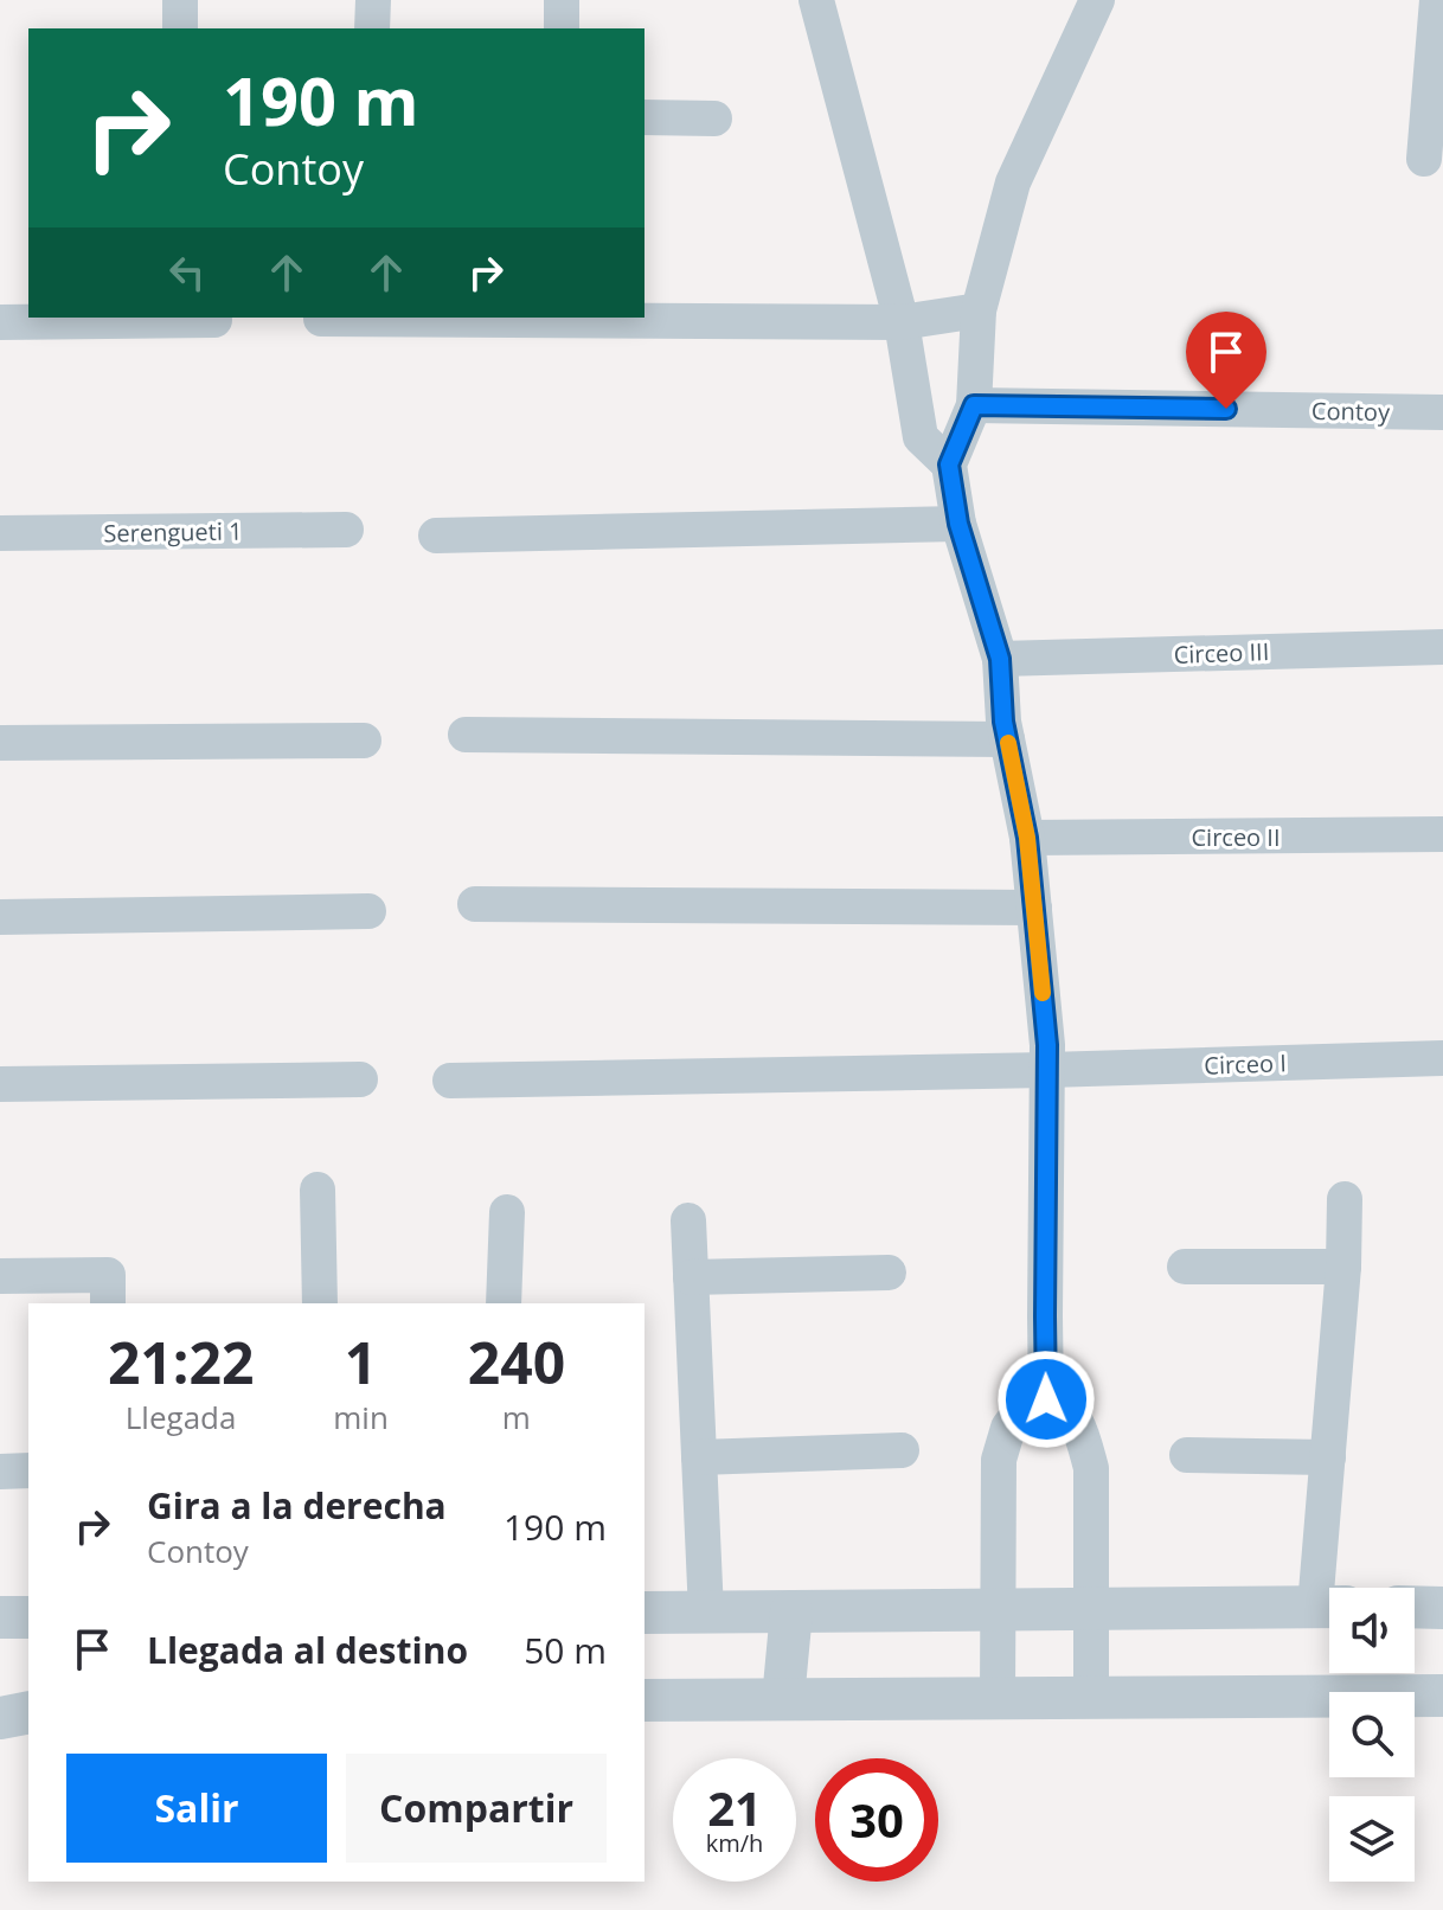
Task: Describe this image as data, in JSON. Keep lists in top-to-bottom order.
{
  "streets": {
    "street": [
      "Contoy",
      "Serengueti 1",
      "Circeo III",
      "Circeo II",
      "Circeo I"
    ]
  },
  "page": {
    "turn": ["190 m", "Contoy"],
    "eta": [
      "21:22",
      "Llegada",
      "1",
      "min",
      "240",
      "m"
    ],
    "list": [
      {
        "name": "Gira a la derecha",
        "note": "Contoy",
        "value": "190 m"
      },
      {
        "name": "Llegada al destino",
        "value": "50 m"
      }
    ],
    "buttons": ["Salir", "Compartir"],
    "speed": "21 km/h",
    "limit": "30"
  }
}
